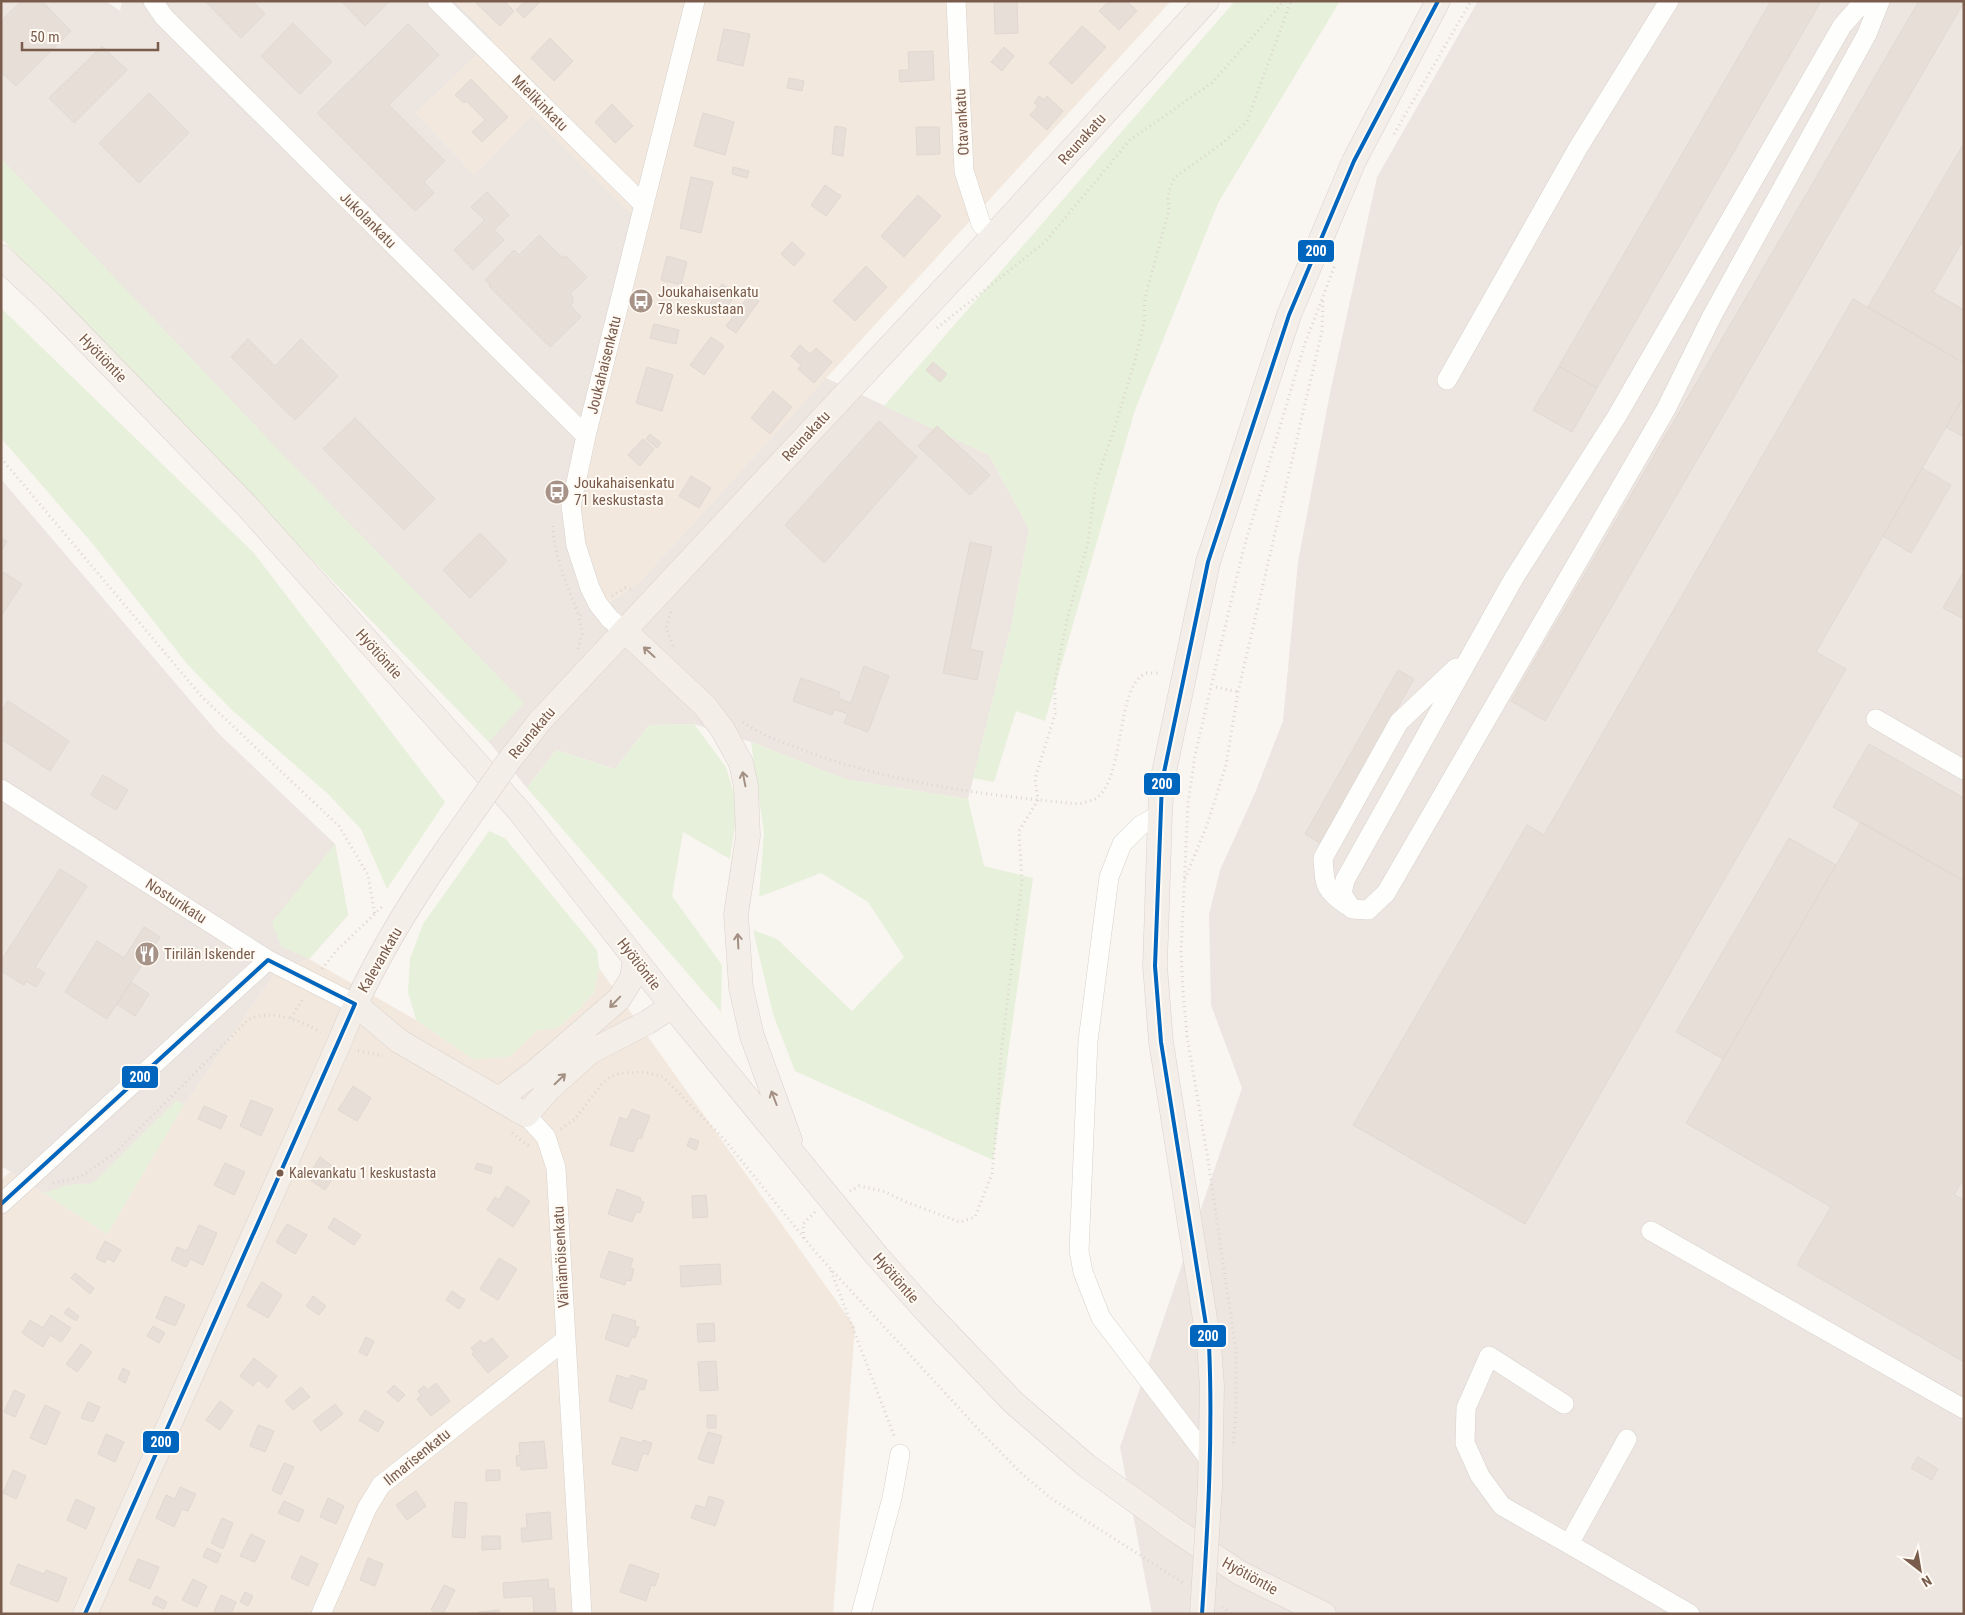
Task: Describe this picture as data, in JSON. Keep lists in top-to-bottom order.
{
  "streets": {
    "main road": [
      "Reunakatu",
      "Hyötiöntie",
      "Kalevankatu",
      "Väinämöisenkatu"
    ],
    "street": [
      "Mielikinkatu",
      "Otavankatu",
      "Jukolankatu",
      "Joukahaisenkatu",
      "Nosturikatu",
      "Ilmarisenkatu"
    ]
  },
  "crossings": [
    ["Mielikinkatu", "Joukahaisenkatu"],
    ["Otavankatu", "Reunakatu"],
    ["Reunakatu", "Joukahaisenkatu"],
    ["Reunakatu", "Kalevankatu"],
    ["Jukolankatu", "Joukahaisenkatu"],
    ["Nosturikatu", "Kalevankatu"],
    ["Nosturikatu", "Väinämöisenkatu"],
    ["Kalevankatu", "Väinämöisenkatu"],
    ["Väinämöisenkatu", "Ilmarisenkatu"]
  ],
  "places": {
    "bus stop": ["Joukahaisenkatu 78 keskustaan", "Joukahaisenkatu 71 keskustasta"],
    "restaurant": ["Tirilän Iskender"],
    "other": ["Kalevankatu 1 keskustasta"]
  },
  "lines": ["transit line 200"],
  "scale_bar": "50 m",
  "north": "bottom right"
}
